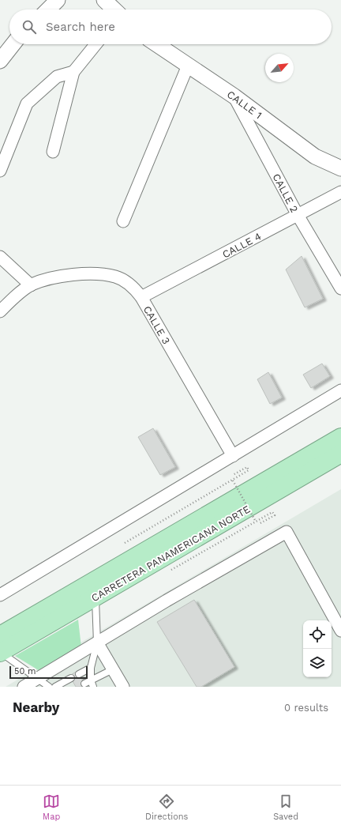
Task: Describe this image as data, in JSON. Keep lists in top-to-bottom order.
{
  "streets": {
    "highway": ["CARRETERA PANAMERICANA NORTE"],
    "street": [
      "CALLE 1",
      "CALLE 2",
      "CALLE 4",
      "CALLE 3"
    ]
  },
  "crossings": [
    ["CALLE 1", "CALLE 2"],
    ["CALLE 2", "CALLE 4"],
    ["CALLE 4", "CALLE 3"]
  ],
  "scale_bar": "50 m",
  "north": "top right",
  "page": {
    "search": "Search here",
    "scale": "50 m",
    "heading": ["Nearby", "0 results"],
    "nav": ["Map", "Directions", "Saved"]
  }
}
